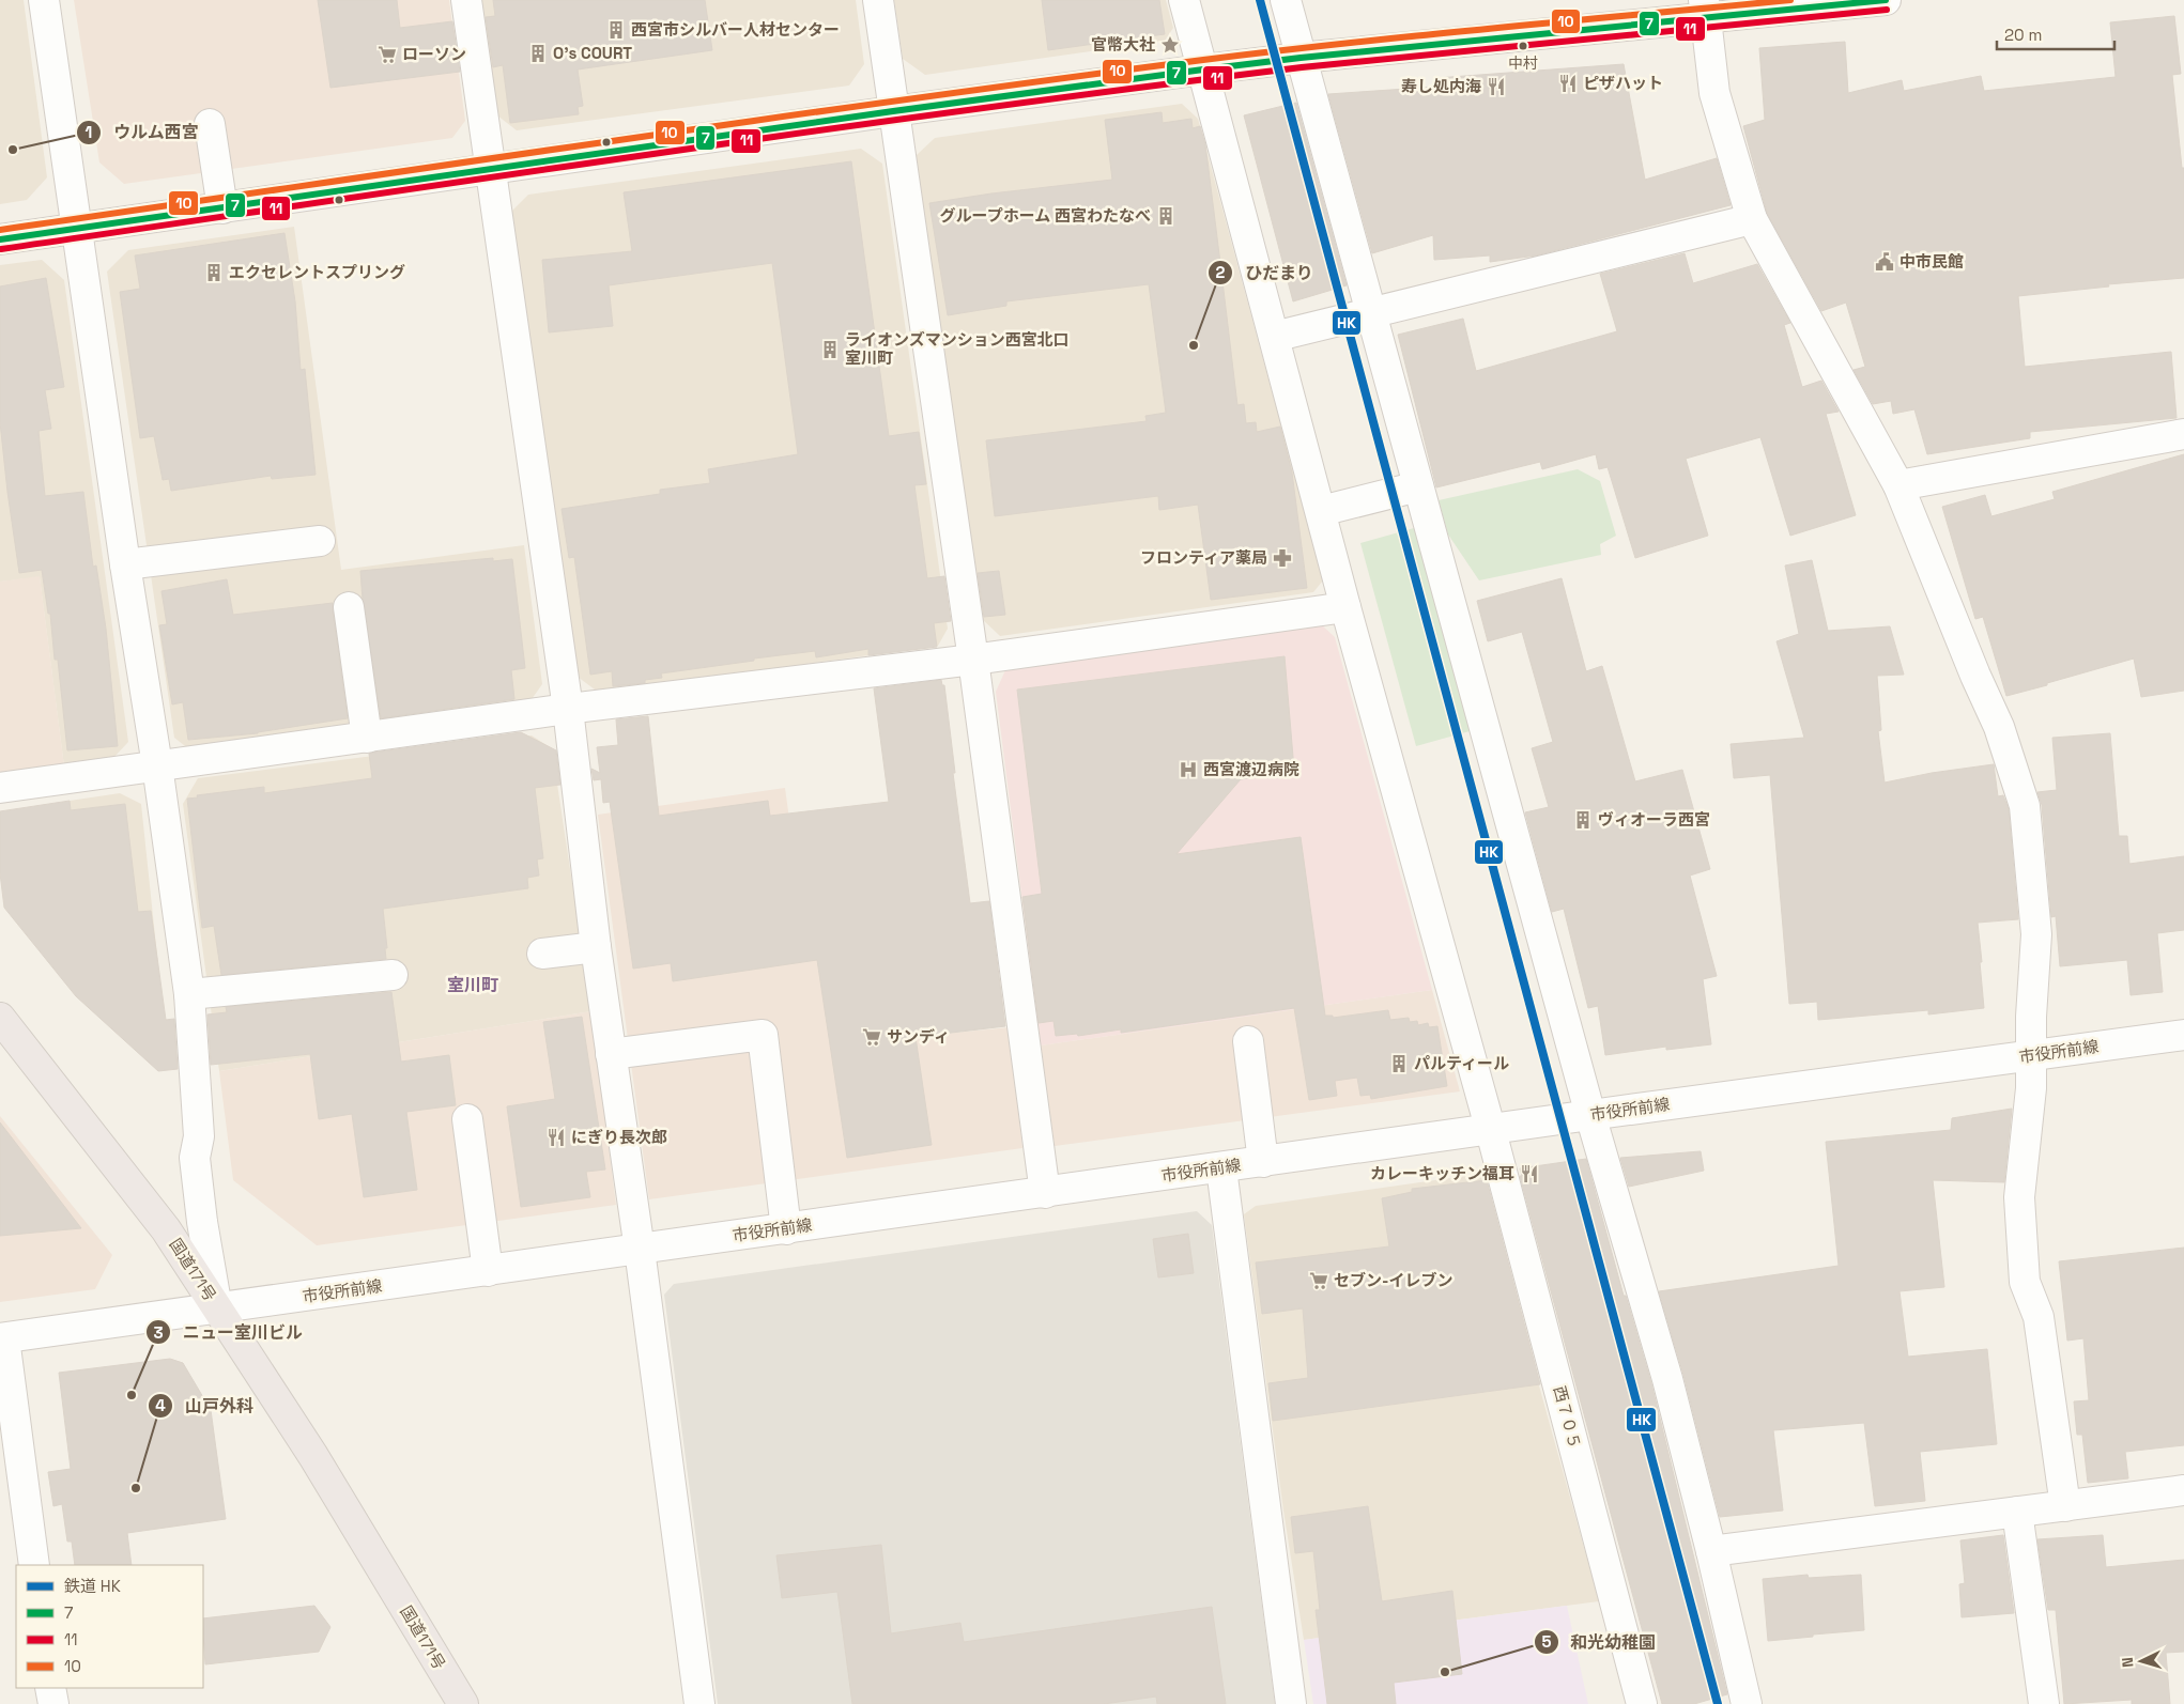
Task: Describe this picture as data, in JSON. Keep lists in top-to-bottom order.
{
  "streets": {
    "highway": ["国道171号"],
    "street": ["市役所前線", "西７０５"]
  },
  "crossings": [
    ["市役所前線", "国道171号"],
    ["市役所前線", "西７０５"]
  ],
  "districts": ["室川町"],
  "places": {
    "building": [
      "西宮市シルバー人材センター",
      "O’s COURT",
      "グループホーム 西宮わたなべ",
      "エクセレントスプリング",
      "ライオンズマンション西宮北口 室川町",
      "ヴィオーラ西宮",
      "パルティール"
    ],
    "place": ["官幣大社"],
    "other": [
      "中村",
      "ウルム西宮",
      "ひだまり",
      "ニュー室川ビル",
      "山戸外科",
      "和光幼稚園"
    ],
    "supermarket": ["ローソン", "サンディ", "セブン-イレブン"],
    "restaurant": [
      "ピザハット",
      "寿し処内海",
      "にぎり長次郎",
      "カレーキッチン福耳"
    ],
    "public building": ["中市民館"],
    "pharmacy": ["フロンティア薬局"],
    "hospital": ["西宮渡辺病院"]
  },
  "lines": [
    "rail line HK",
    "transit line 7",
    "transit line 10",
    "transit line 11"
  ],
  "legend": [
    "鉄道 HK",
    "7",
    "11",
    "10"
  ],
  "scale_bar": "20 m",
  "north": "left"
}
